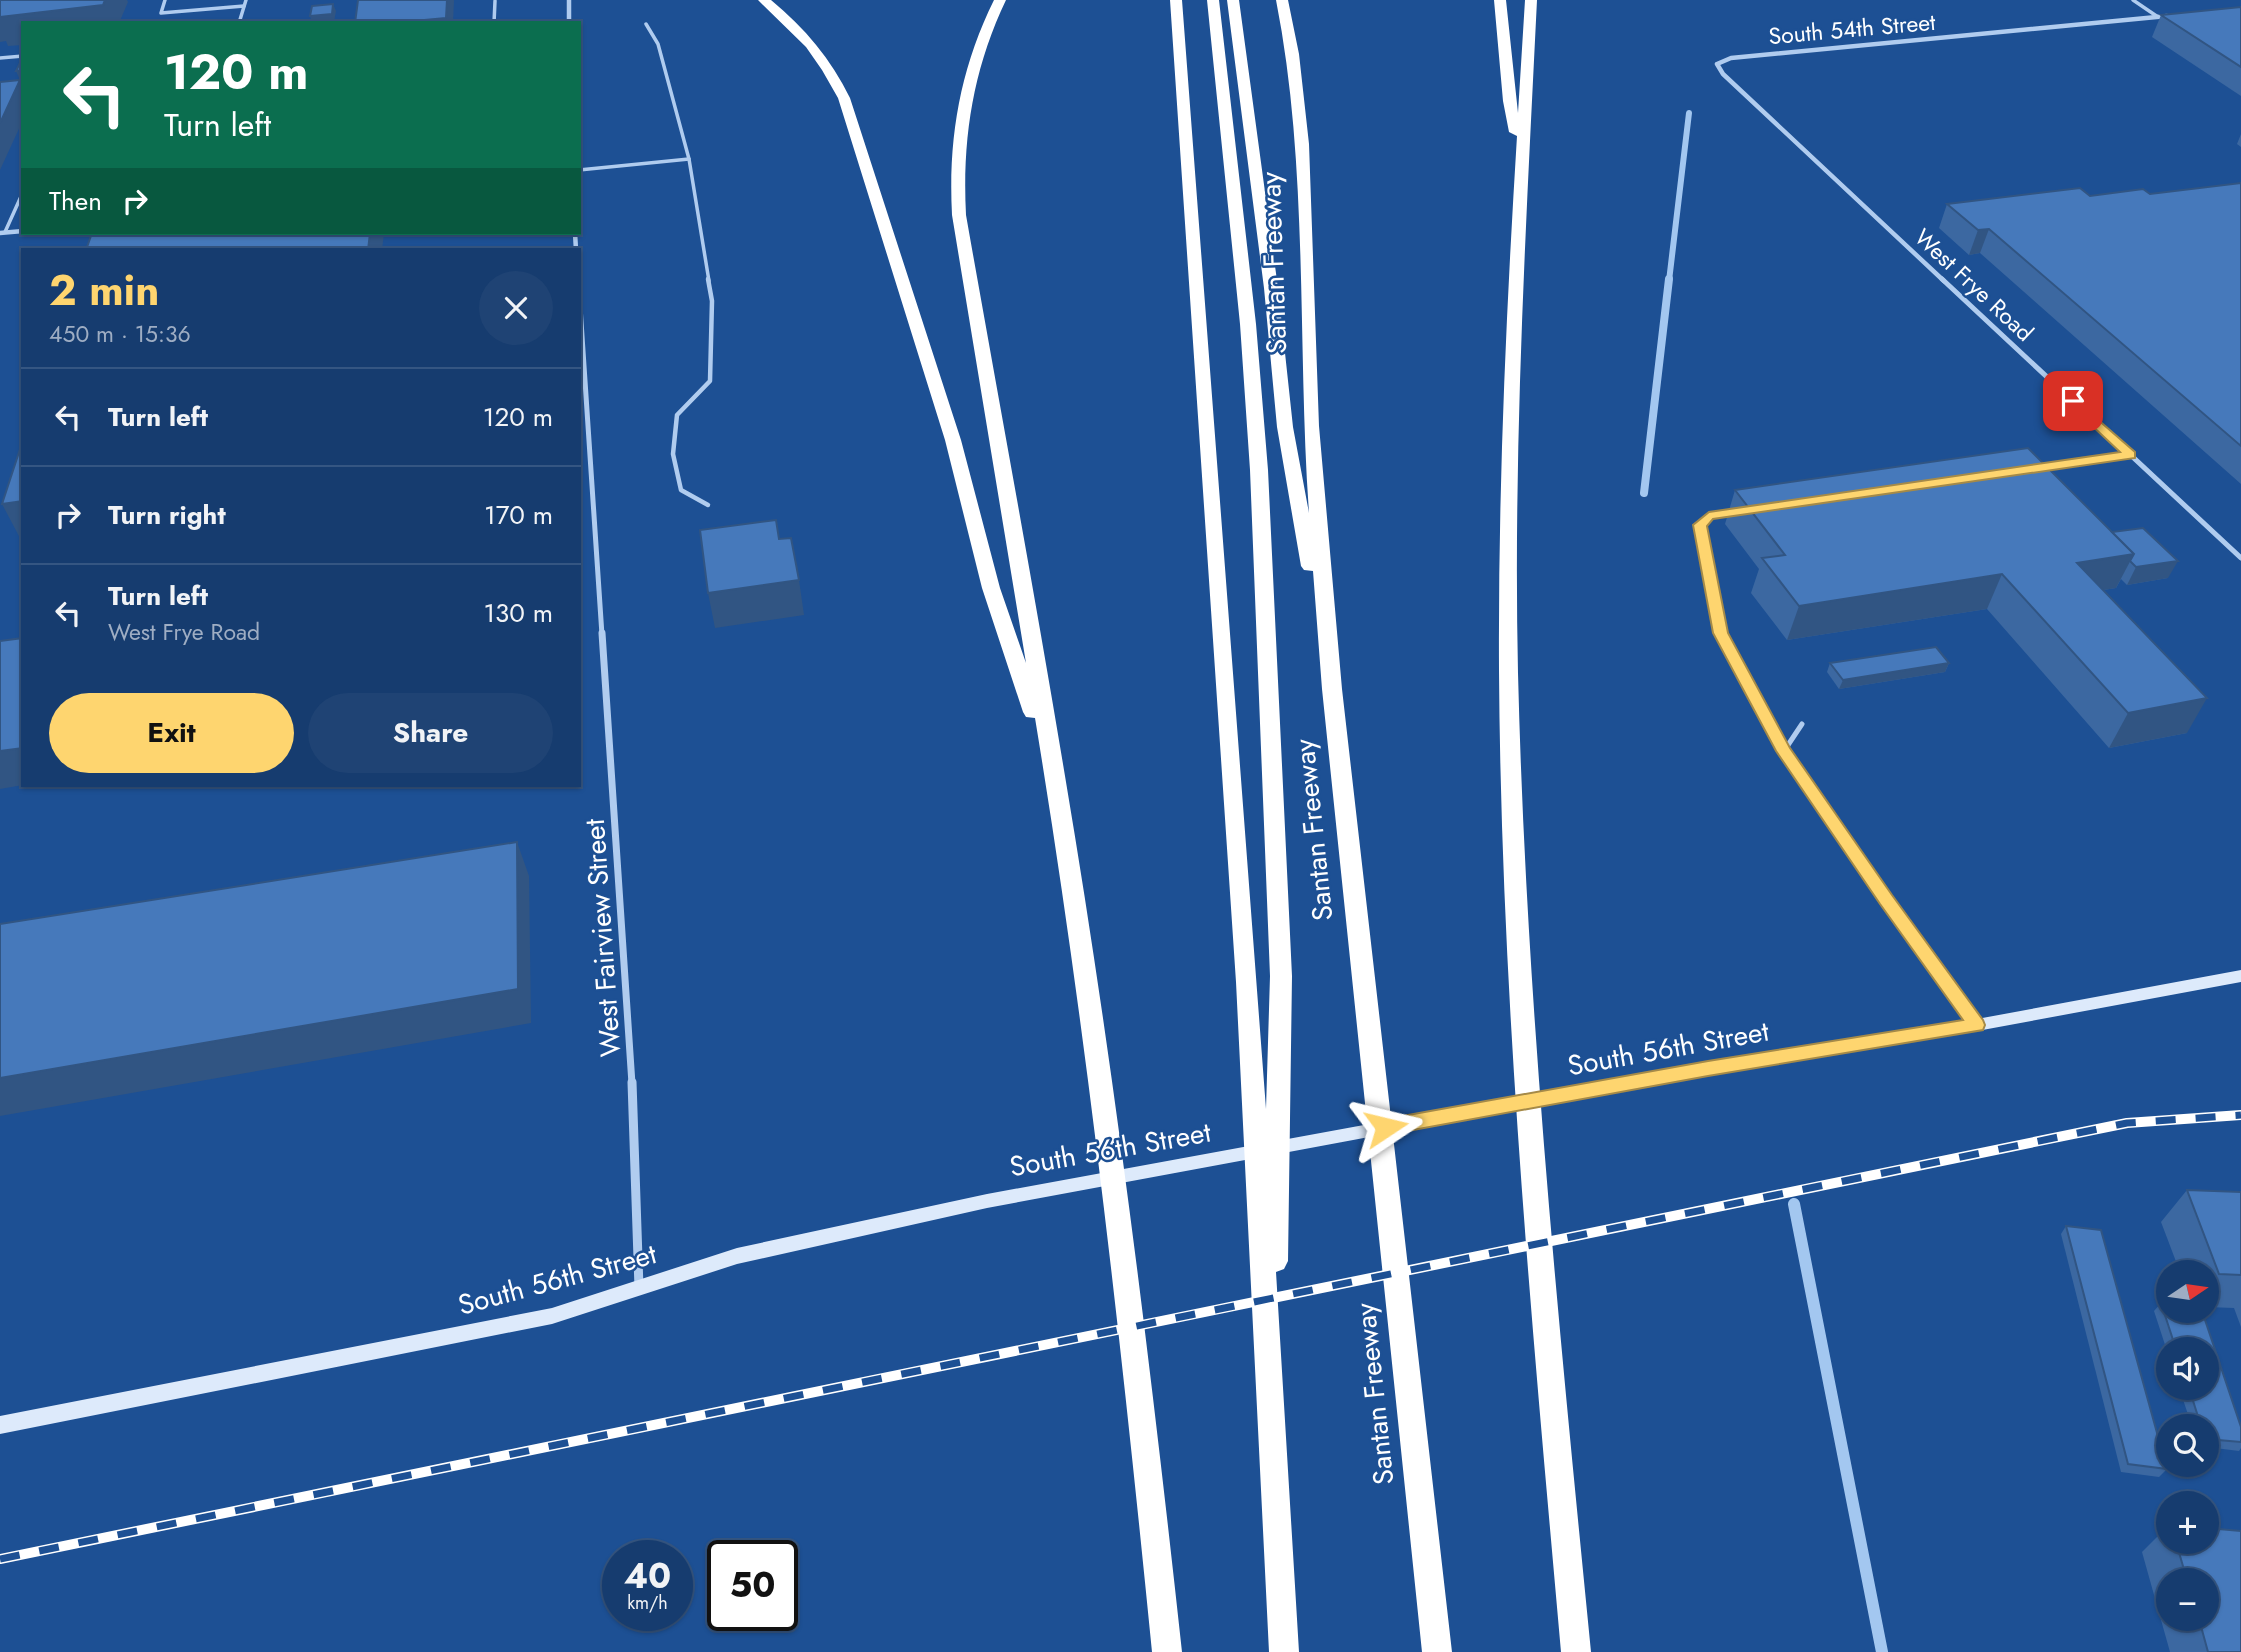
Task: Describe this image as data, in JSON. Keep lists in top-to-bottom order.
{
  "streets": {
    "highway": ["Santan Freeway"],
    "main road": ["South 56th Street"],
    "street": ["South 54th Street", "West Frye Road", "West Fairview Street"]
  },
  "crossings": [
    ["South 54th Street", "West Frye Road"],
    ["West Fairview Street", "South 56th Street"]
  ],
  "north": "right",
  "page": {
    "turn": ["120 m", "Turn left"],
    "then": "Then",
    "heading": ["2 min", "450 m · 15:36"],
    "list": [
      {
        "name": "Turn left",
        "value": "120 m"
      },
      {
        "name": "Turn right",
        "value": "170 m"
      },
      {
        "name": "Turn left",
        "note": "West Frye Road",
        "value": "130 m"
      }
    ],
    "buttons": ["Exit", "Share"],
    "map_buttons": ["+", "−"],
    "speed": "40 km/h",
    "limit": "50"
  }
}
